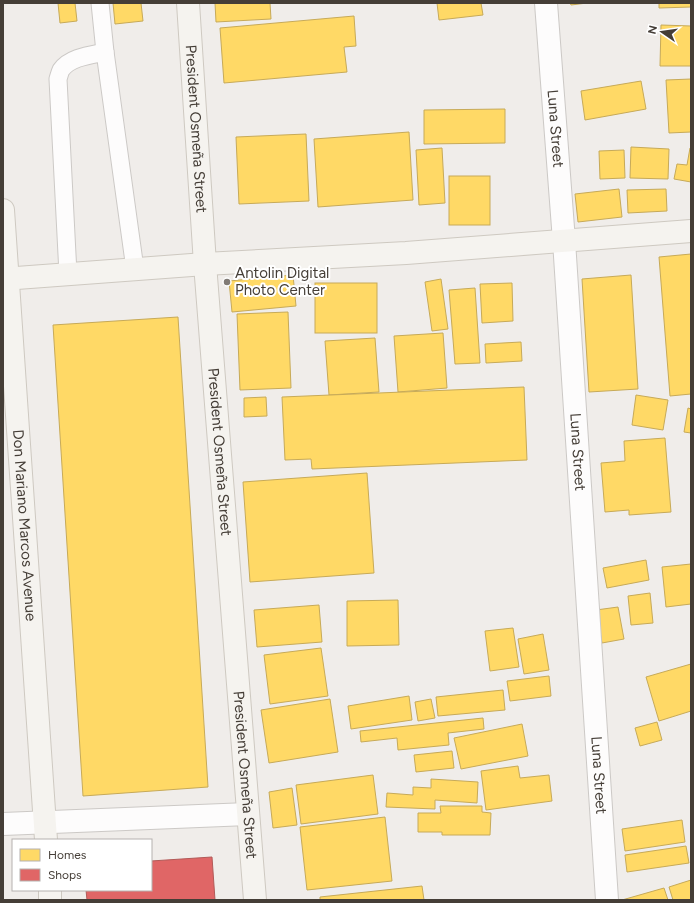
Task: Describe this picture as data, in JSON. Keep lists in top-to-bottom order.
{
  "streets": {
    "main road": ["President Osmeña Street", "Don Mariano Marcos Avenue"],
    "street": ["Luna Street"]
  },
  "places": ["Antolin Digital Photo Center"],
  "legend": ["Homes", "Shops"],
  "north": "left"
}
